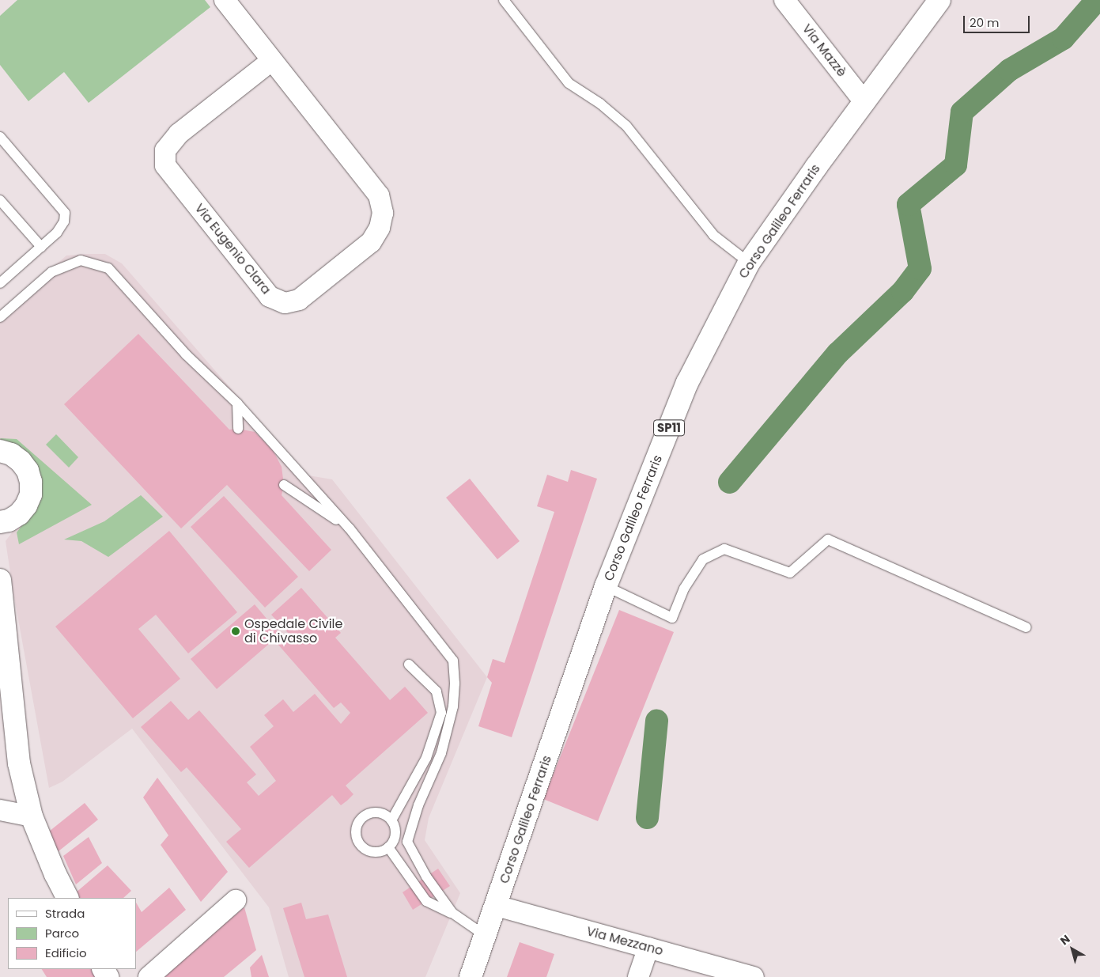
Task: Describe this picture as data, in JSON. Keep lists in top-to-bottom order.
{
  "streets": {
    "main road": ["Corso Galileo Ferraris", "SP11"],
    "street": ["Via Mazzè", "Via Eugenio Clara", "Via Mezzano"]
  },
  "crossings": [
    ["Via Mazzè", "Corso Galileo Ferraris"],
    ["Corso Galileo Ferraris", "Via Mezzano"]
  ],
  "places": ["Ospedale Civile di Chivasso"],
  "legend": ["Strada", "Parco", "Edificio"],
  "scale_bar": "20 m",
  "north": "top left"
}
